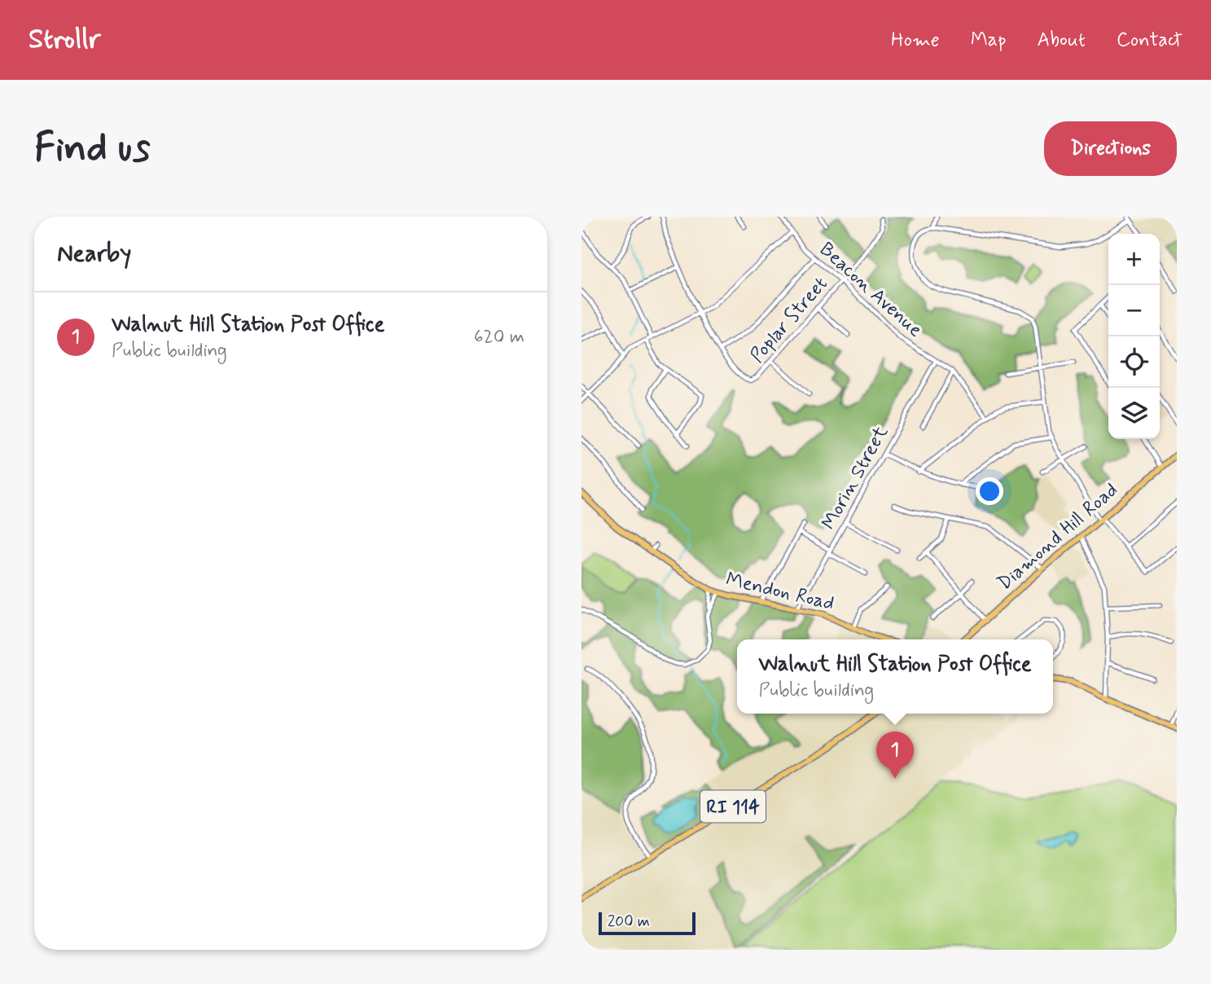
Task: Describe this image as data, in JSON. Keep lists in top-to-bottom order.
{
  "streets": {
    "main road": ["Diamond Hill Road", "Mendon Road", "RI 114"],
    "street": ["Beacon Avenue", "Poplar Street", "Morin Street"]
  },
  "crossings": [
    ["Beacon Avenue", "Poplar Street"],
    ["Beacon Avenue", "Morin Street"],
    ["Morin Street", "Mendon Road"]
  ],
  "scale_bar": "200 m",
  "page": {
    "header": "Strollr",
    "nav": [
      "Home",
      "Map",
      "About",
      "Contact"
    ],
    "buttons": "Directions",
    "title": "Find us",
    "heading": "Nearby",
    "map_buttons": ["+", "−"],
    "list": [
      {
        "mark": "1",
        "name": "Walnut Hill Station Post Office",
        "note": "Public building",
        "value": "620 m"
      }
    ],
    "popup": ["Walnut Hill Station Post Office", "Public building"],
    "pins": "1",
    "scale": "200 m"
  }
}
